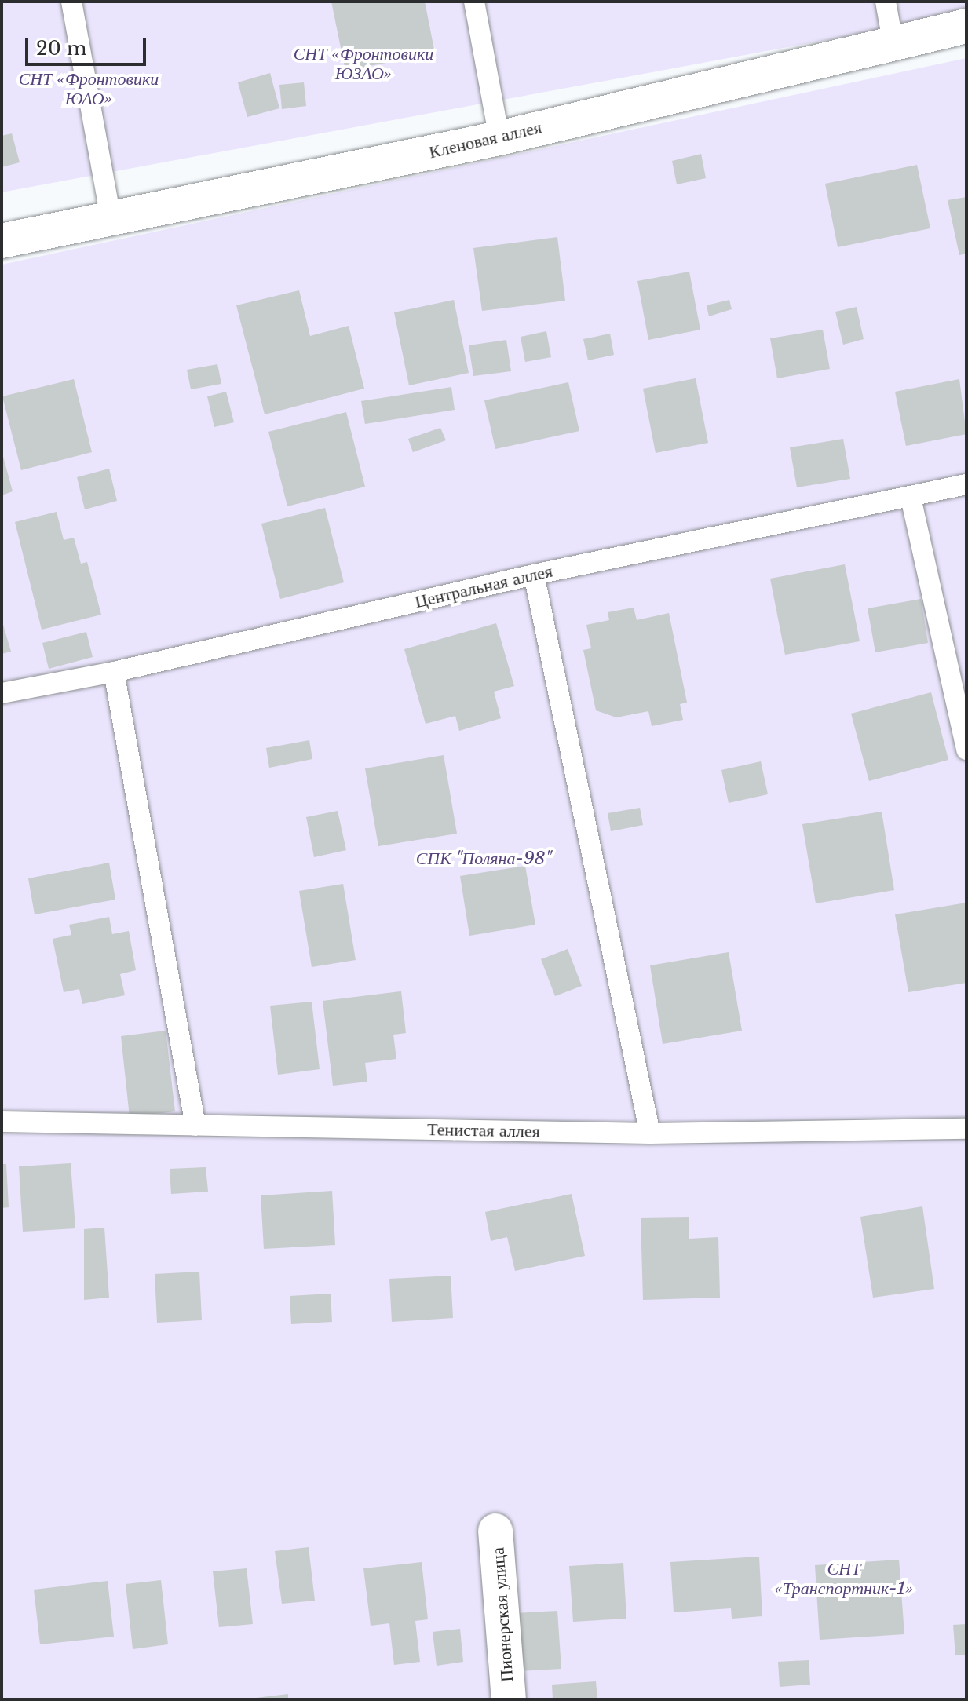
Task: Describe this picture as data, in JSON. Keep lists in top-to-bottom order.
{
  "streets": {
    "street": ["Кленовая аллея", "Пионерская улица"],
    "lane": ["Центральная аллея", "Тенистая аллея"]
  },
  "parks": [
    "СНТ «Фронтовики ЮЗАО»",
    "СНТ «Фронтовики ЮАО»",
    "СПК \"Поляна-98\"",
    "СНТ «Транспортник-1»"
  ],
  "scale_bar": "20 m"
}
